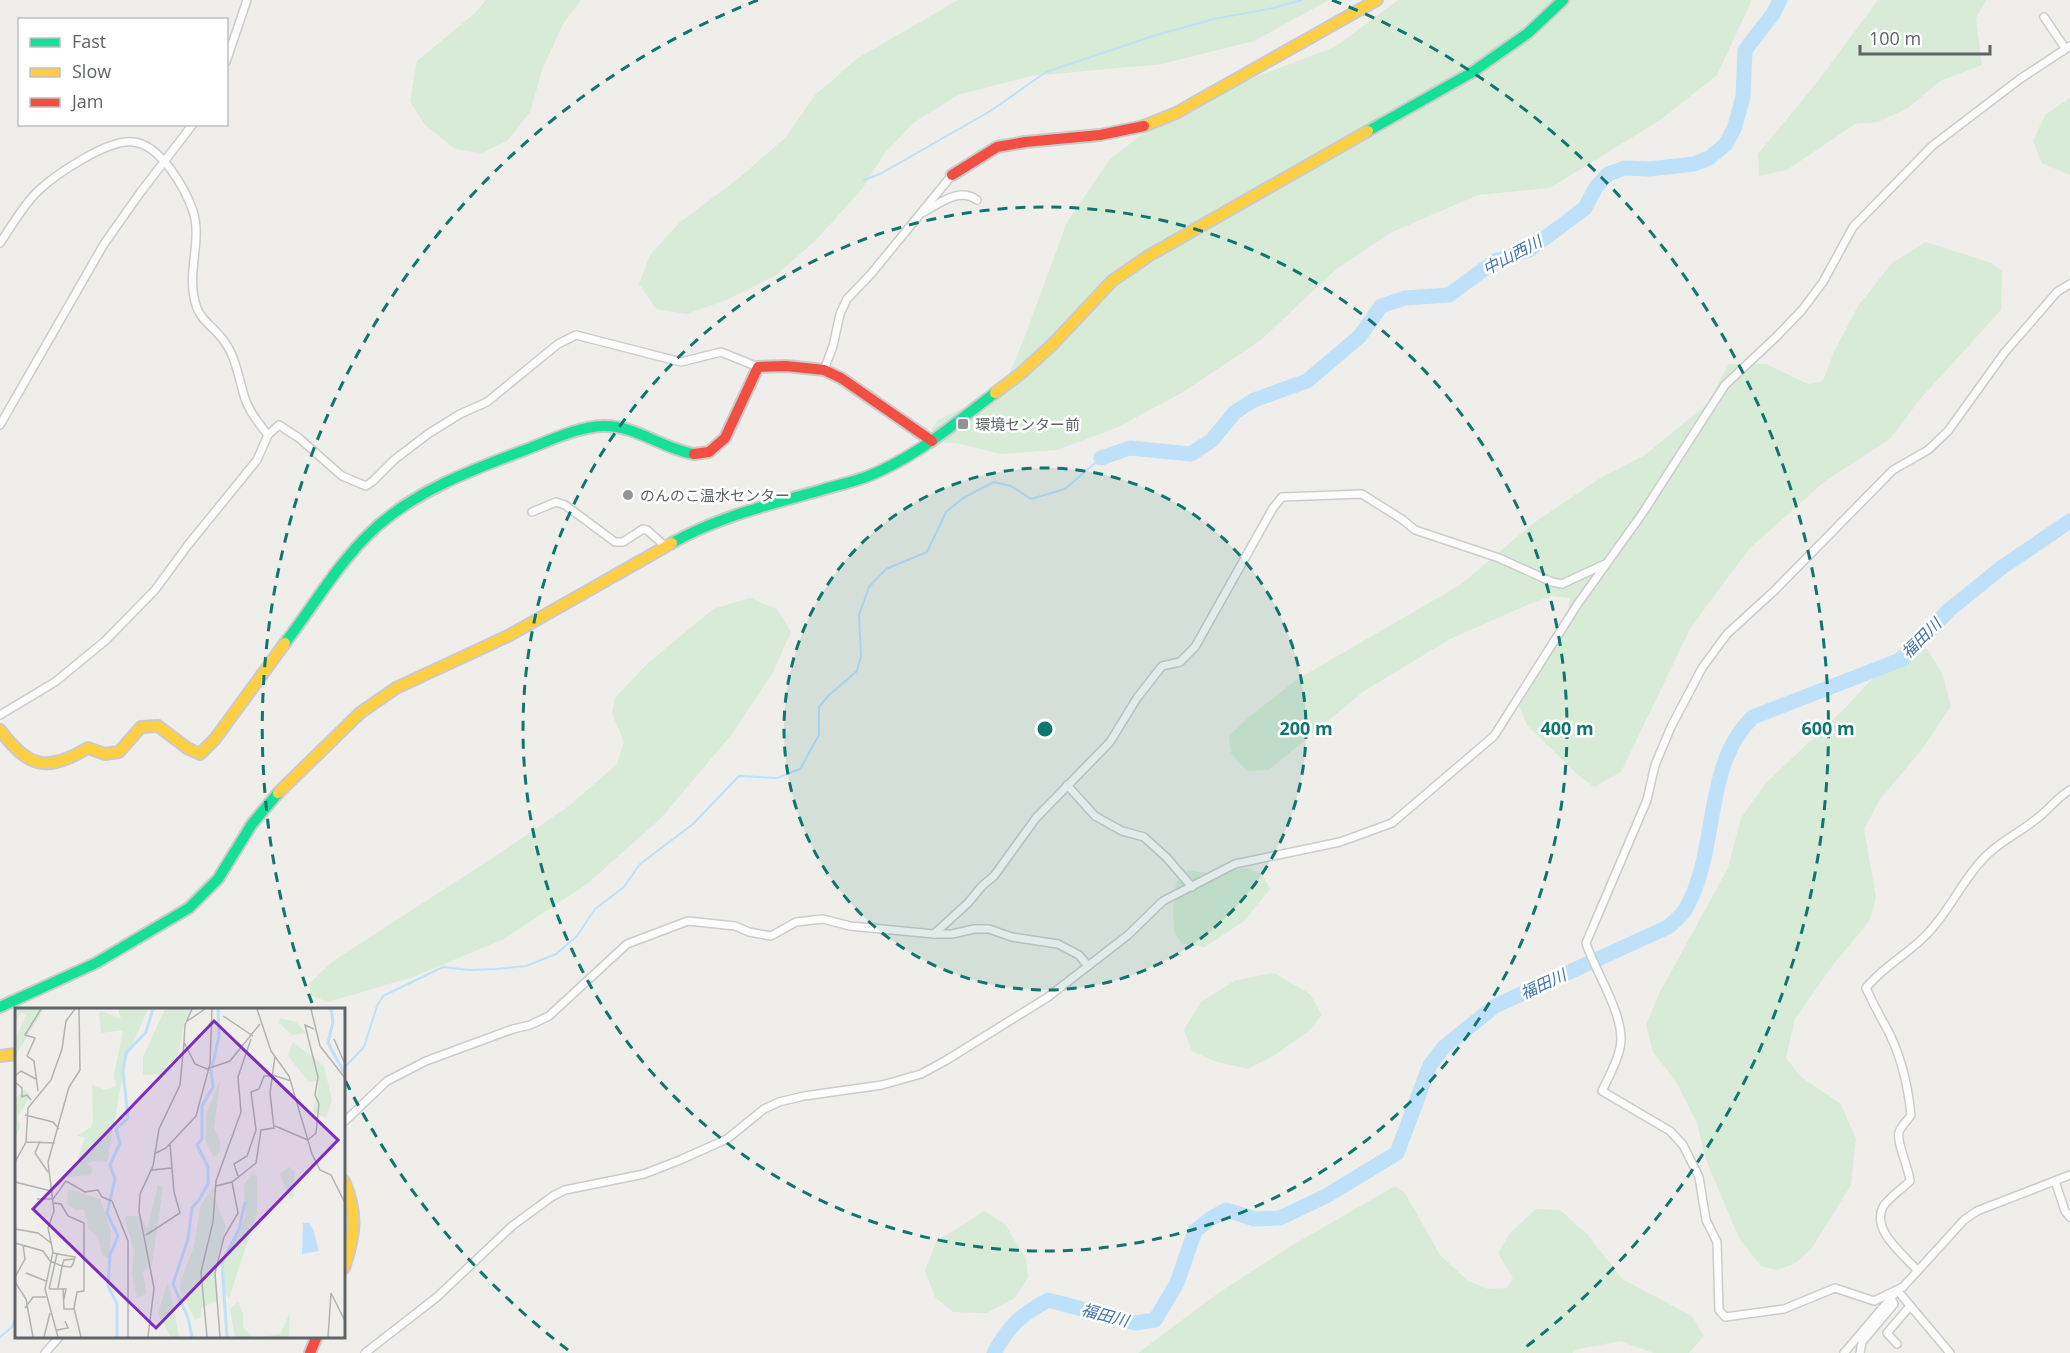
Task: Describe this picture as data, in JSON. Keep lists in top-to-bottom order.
{
  "water": ["中山西川", "福田川"],
  "places": {
    "transit": ["環境センター前"],
    "other": ["のんのこ温水センター"]
  },
  "legend": ["Fast", "Slow", "Jam"],
  "scale_bar": "100 m",
  "rings": ["200 m", "400 m", "600 m"]
}
